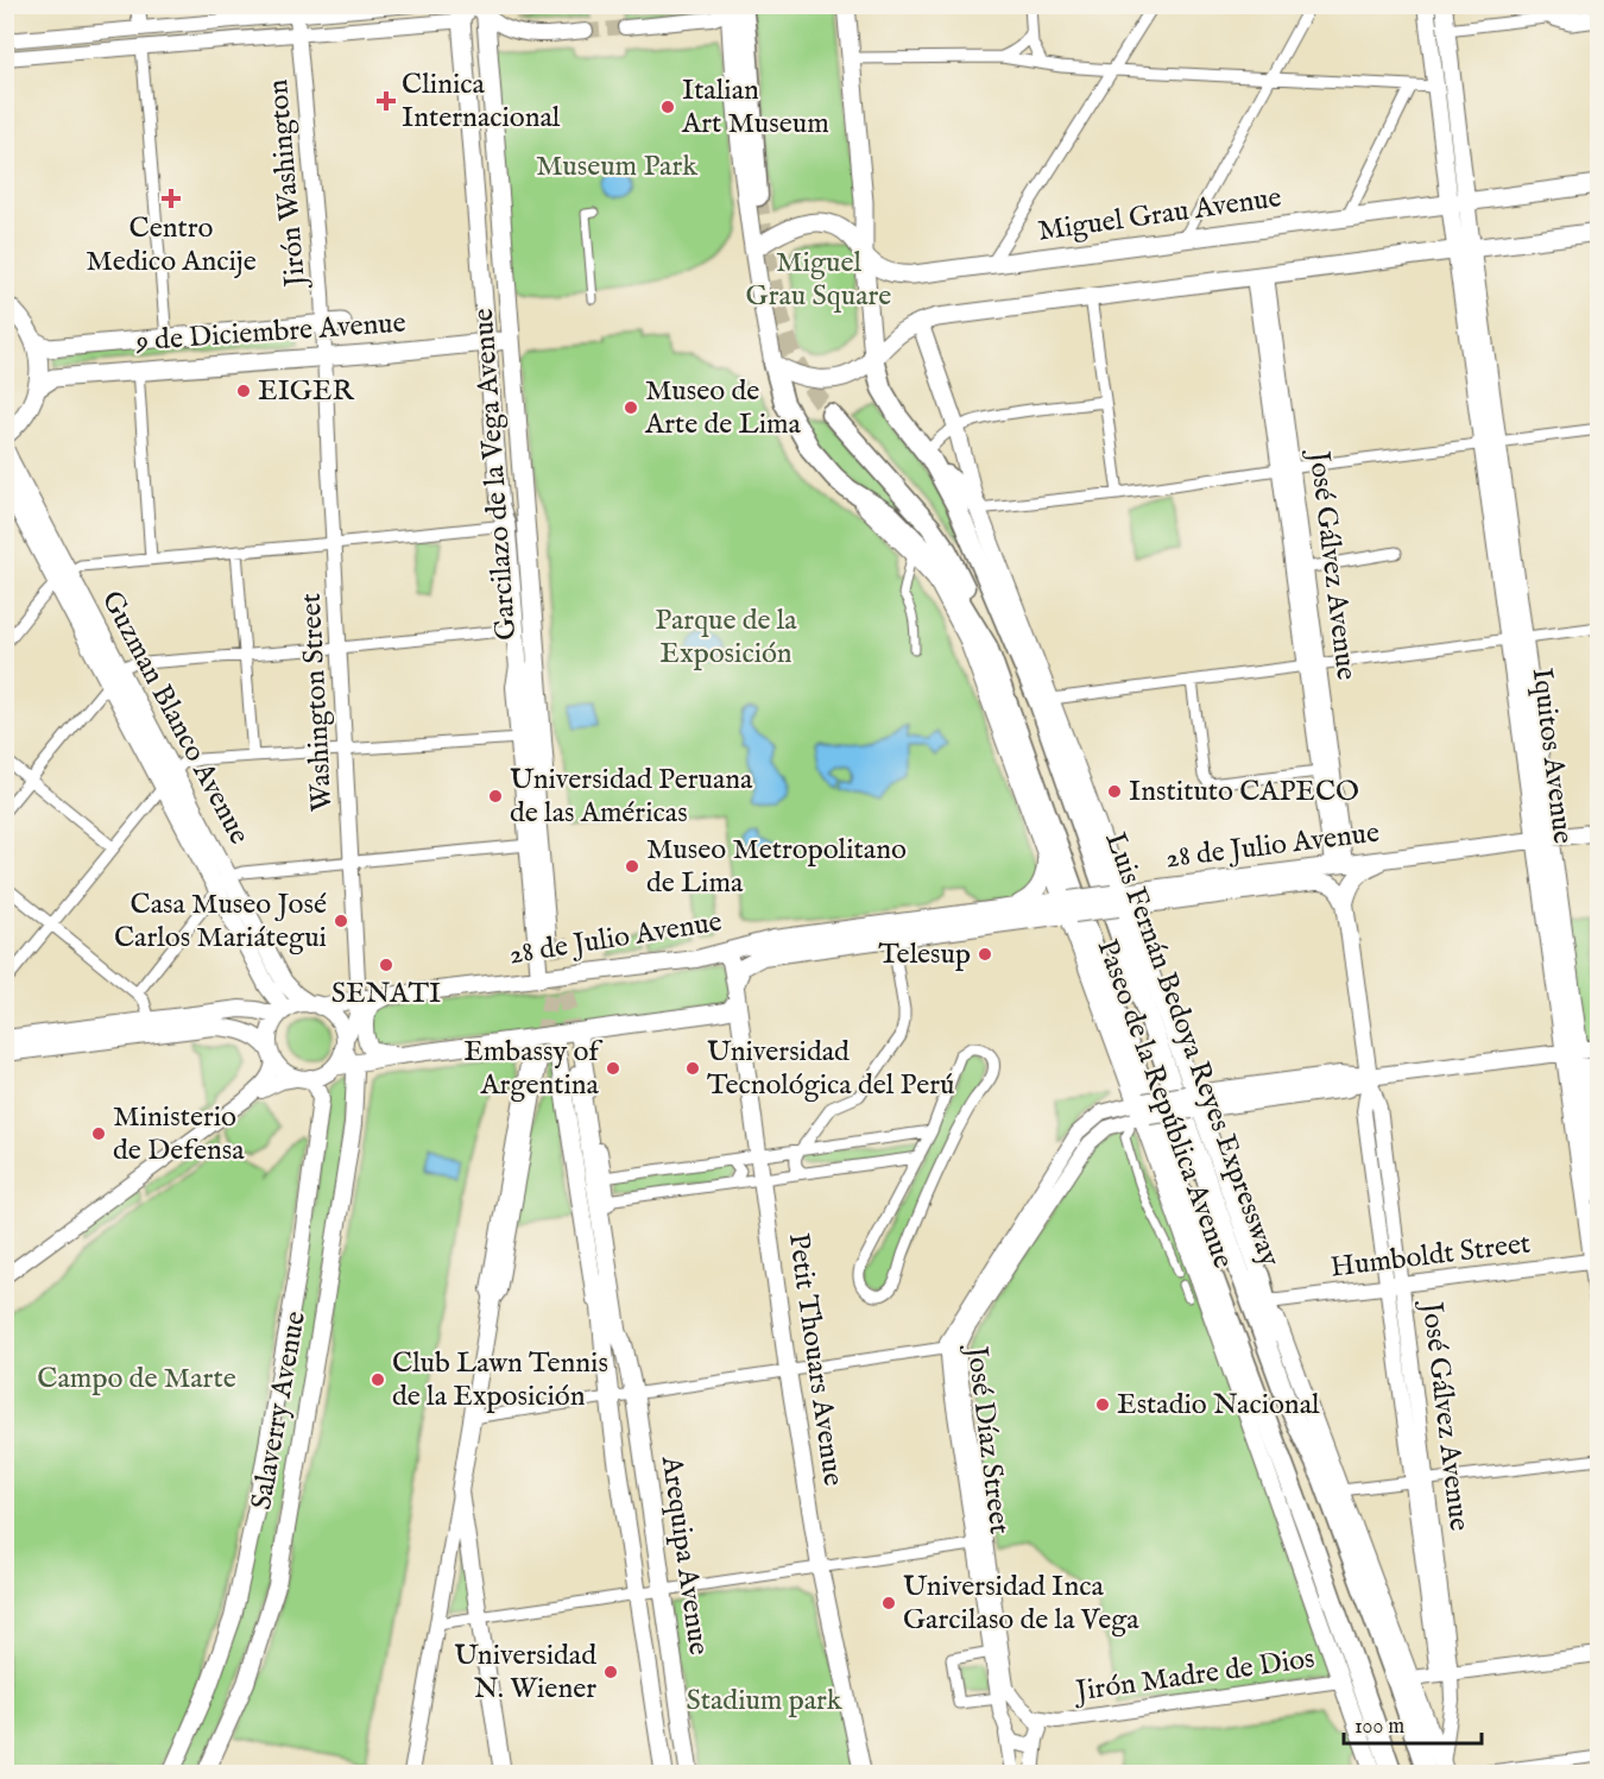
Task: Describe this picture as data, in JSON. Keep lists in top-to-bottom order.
{
  "streets": {
    "highway": ["Luis Fernán Bedoya Reyes Expressway"],
    "main road": [
      "Miguel Grau Avenue",
      "9 de Diciembre Avenue",
      "Garcilazo de la Vega Avenue",
      "José Gálvez Avenue",
      "Guzman Blanco Avenue",
      "Iquitos Avenue",
      "28 de Julio Avenue",
      "Paseo de la República Avenue",
      "Petit Thouars Avenue",
      "Salaverry Avenue",
      "Arequipa Avenue"
    ],
    "street": [
      "Jirón Washington",
      "Washington Street",
      "Humboldt Street",
      "José Díaz Street",
      "Jirón Madre de Dios"
    ]
  },
  "crossings": [
    ["Jirón Washington", "9 de Diciembre Avenue"],
    ["Jirón Washington", "Washington Street"],
    ["Miguel Grau Avenue", "Iquitos Avenue"],
    ["Miguel Grau Avenue", "Luis Fernán Bedoya Reyes Expressway"],
    ["9 de Diciembre Avenue", "Garcilazo de la Vega Avenue"],
    ["9 de Diciembre Avenue", "Washington Street"],
    ["Garcilazo de la Vega Avenue", "28 de Julio Avenue"],
    ["José Gálvez Avenue", "28 de Julio Avenue"],
    ["José Gálvez Avenue", "Luis Fernán Bedoya Reyes Expressway"],
    ["José Gálvez Avenue", "Paseo de la República Avenue"],
    ["José Gálvez Avenue", "Humboldt Street"],
    ["Washington Street", "Guzman Blanco Avenue"],
    ["Washington Street", "28 de Julio Avenue"],
    ["Washington Street", "Salaverry Avenue"],
    ["Guzman Blanco Avenue", "28 de Julio Avenue"],
    ["Guzman Blanco Avenue", "Salaverry Avenue"],
    ["Iquitos Avenue", "28 de Julio Avenue"],
    ["Iquitos Avenue", "Humboldt Street"],
    ["28 de Julio Avenue", "Paseo de la República Avenue"],
    ["28 de Julio Avenue", "Petit Thouars Avenue"],
    ["28 de Julio Avenue", "Salaverry Avenue"],
    ["Luis Fernán Bedoya Reyes Expressway", "Paseo de la República Avenue"],
    ["Paseo de la República Avenue", "Humboldt Street"],
    ["Paseo de la República Avenue", "José Díaz Street"],
    ["Paseo de la República Avenue", "Jirón Madre de Dios"],
    ["José Díaz Street", "Jirón Madre de Dios"]
  ],
  "parks": [
    "Museum Park",
    "Miguel Grau Square",
    "Parque de la Exposición",
    "Campo de Marte",
    "Stadium park"
  ],
  "places": {
    "health": ["Clinica Internacional", "Centro Medico Ancije"],
    "other": [
      "Italian Art Museum",
      "EIGER",
      "Museo de Arte de Lima",
      "Instituto CAPECO",
      "Universidad Peruana de las Américas",
      "Museo Metropolitano de Lima",
      "Casa Museo José Carlos Mariátegui",
      "Telesup",
      "SENATI",
      "Embassy of Argentina",
      "Universidad Tecnológica del Perú",
      "Ministerio de Defensa",
      "Club Lawn Tennis de la Exposición",
      "Estadio Nacional",
      "Universidad Inca Garcilaso de la Vega",
      "Universidad N. Wiener"
    ]
  },
  "scale_bar": "100 m"
}
